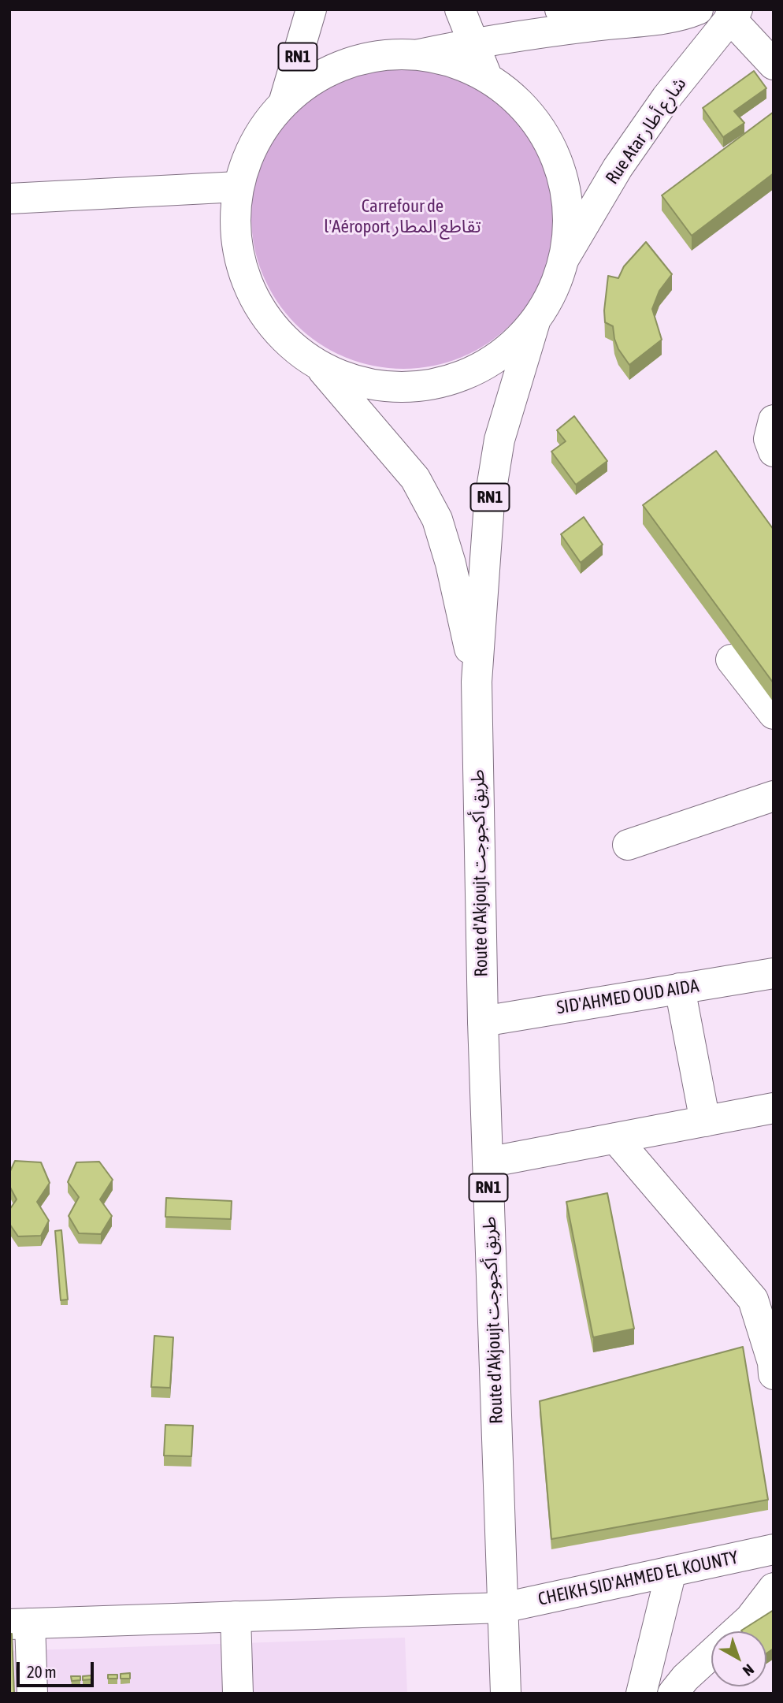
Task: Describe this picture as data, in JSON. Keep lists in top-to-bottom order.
{
  "streets": {
    "main road": [
      "RN1",
      "Rue Atar شارع أطار",
      "Route d'Akjoujt طريق أكجوجت",
      "SID'AHMED OUD AIDA",
      "CHEIKH SID'AHMED EL KOUNTY"
    ]
  },
  "crossings": [
    ["Route d'Akjoujt طريق أكجوجت", "SID'AHMED OUD AIDA"],
    ["Route d'Akjoujt طريق أكجوجت", "CHEIKH SID'AHMED EL KOUNTY"]
  ],
  "parks": ["Carrefour de l'Aéroport تقاطع المطار"],
  "scale_bar": "20 m",
  "north": "bottom right"
}
